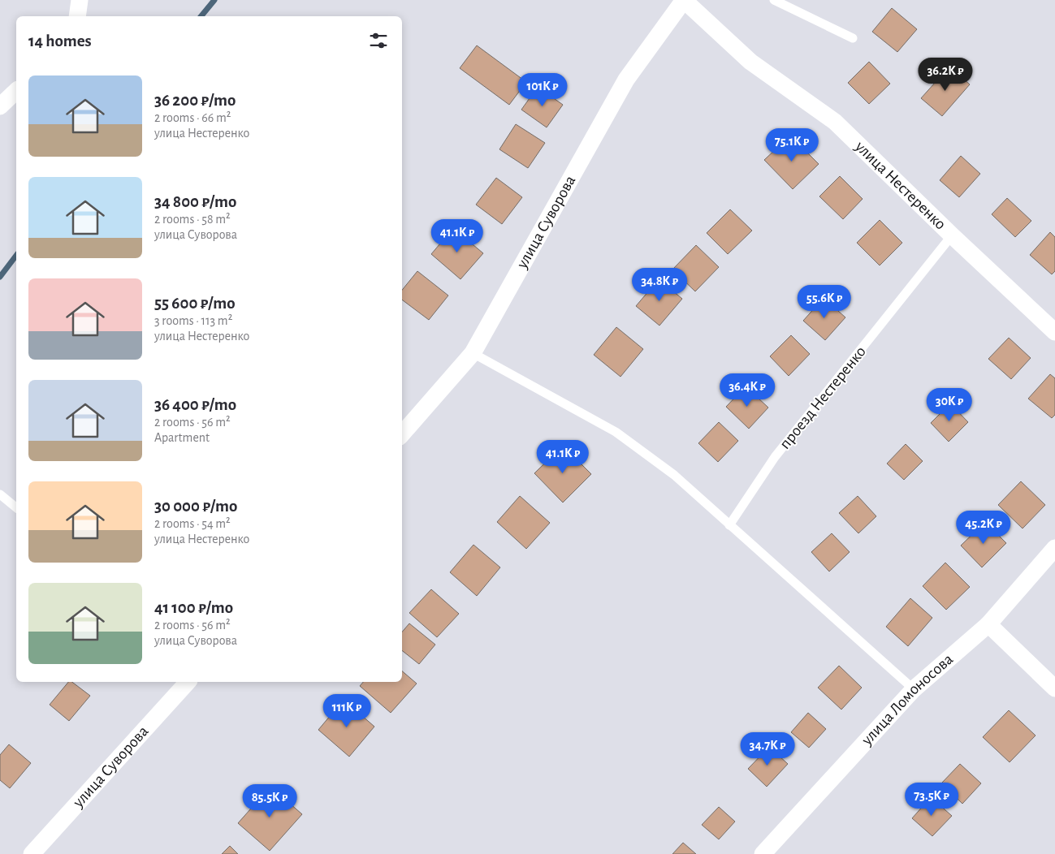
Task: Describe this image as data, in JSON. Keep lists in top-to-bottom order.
{
  "streets": {
    "street": ["улица Нестеренко", "улица Суворова", "улица Ломоносова"],
    "lane": ["проезд Нестеренко"]
  },
  "crossings": [
    ["улица Нестеренко", "улица Суворова"],
    ["улица Нестеренко", "проезд Нестеренко"]
  ],
  "page": {
    "heading": "14 homes",
    "price": [
      "36.2K ₽",
      "101K ₽",
      "75.1K ₽",
      "41.1K ₽",
      "34.8K ₽",
      "55.6K ₽",
      "36.4K ₽",
      "30K ₽",
      "41.1K ₽",
      "45.2K ₽",
      "111K ₽",
      "34.7K ₽",
      "73.5K ₽",
      "85.5K ₽"
    ],
    "list": [
      {
        "name": "36 200 ₽/mo",
        "note": "2 rooms · 66 m² · улица Нестеренко"
      },
      {
        "name": "34 800 ₽/mo",
        "note": "2 rooms · 58 m² · улица Суворова"
      },
      {
        "name": "55 600 ₽/mo",
        "note": "3 rooms · 113 m² · улица Нестеренко"
      },
      {
        "name": "36 400 ₽/mo",
        "note": "2 rooms · 56 m² · Apartment"
      },
      {
        "name": "30 000 ₽/mo",
        "note": "2 rooms · 54 m² · улица Нестеренко"
      },
      {
        "name": "41 100 ₽/mo",
        "note": "2 rooms · 56 m² · улица Суворова"
      }
    ]
  }
}
